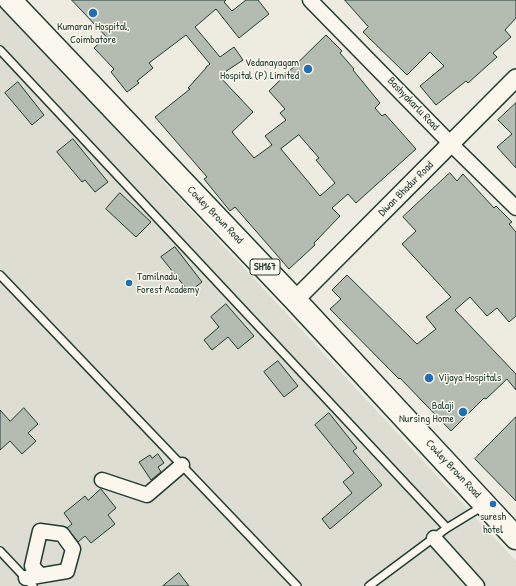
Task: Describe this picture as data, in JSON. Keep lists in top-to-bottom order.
{
  "streets": {
    "main road": ["Cowley Brown Road", "SH167"],
    "street": ["Bashyakarlu Road", "Diwan Bhadur Road"]
  },
  "crossings": [
    ["Bashyakarlu Road", "Diwan Bhadur Road"],
    ["Diwan Bhadur Road", "Cowley Brown Road"]
  ],
  "places": [
    "Kumaran Hospital, Coimbatore",
    "Vedanayagam Hospital (P) Limited",
    "Tamilnadu Forest Academy",
    "Vijaya Hospitals",
    "Balaji Nursing Home",
    "suresh hotel"
  ]
}
